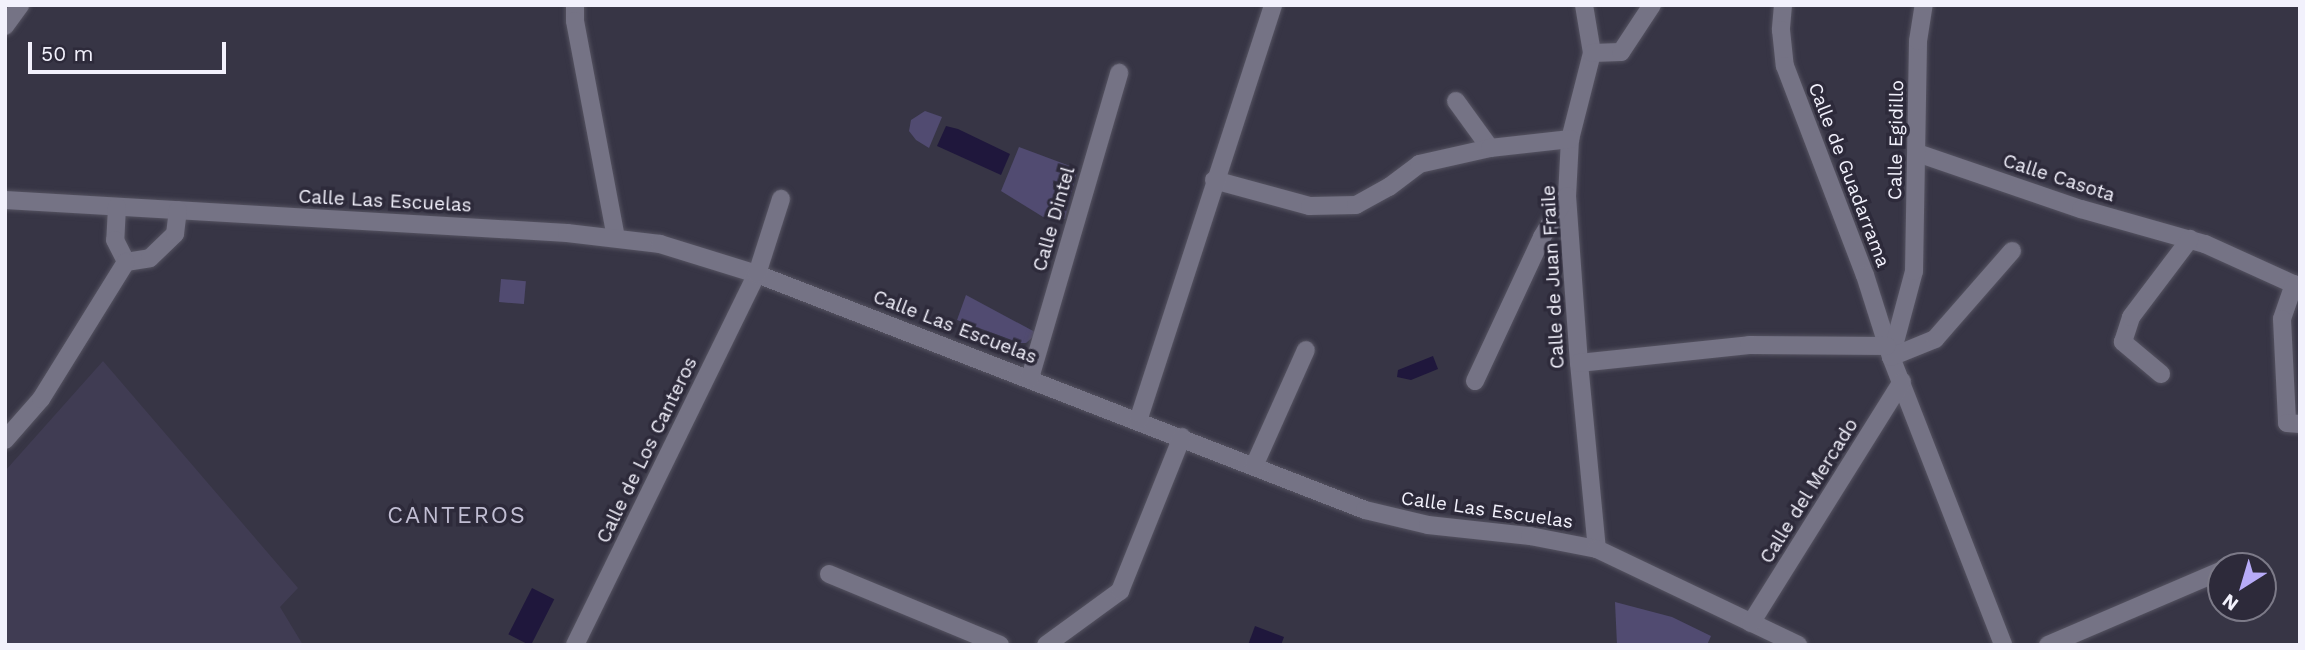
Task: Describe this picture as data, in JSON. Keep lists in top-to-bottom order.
{
  "streets": {
    "street": [
      "Calle Egidillo",
      "Calle de Guadarrama",
      "Calle Casota",
      "Calle Las Escuelas",
      "Calle Dintel",
      "Calle de Juan Fraile",
      "Calle de Los Canteros",
      "Calle del Mercado"
    ]
  },
  "crossings": [
    ["Calle Egidillo", "Calle de Guadarrama"],
    ["Calle Egidillo", "Calle Casota"],
    ["Calle de Guadarrama", "Calle del Mercado"],
    ["Calle Las Escuelas", "Calle Dintel"],
    ["Calle Las Escuelas", "Calle de Juan Fraile"],
    ["Calle Las Escuelas", "Calle de Los Canteros"],
    ["Calle Las Escuelas", "Calle del Mercado"]
  ],
  "districts": ["CANTEROS"],
  "scale_bar": "50 m",
  "north": "bottom left"
}
